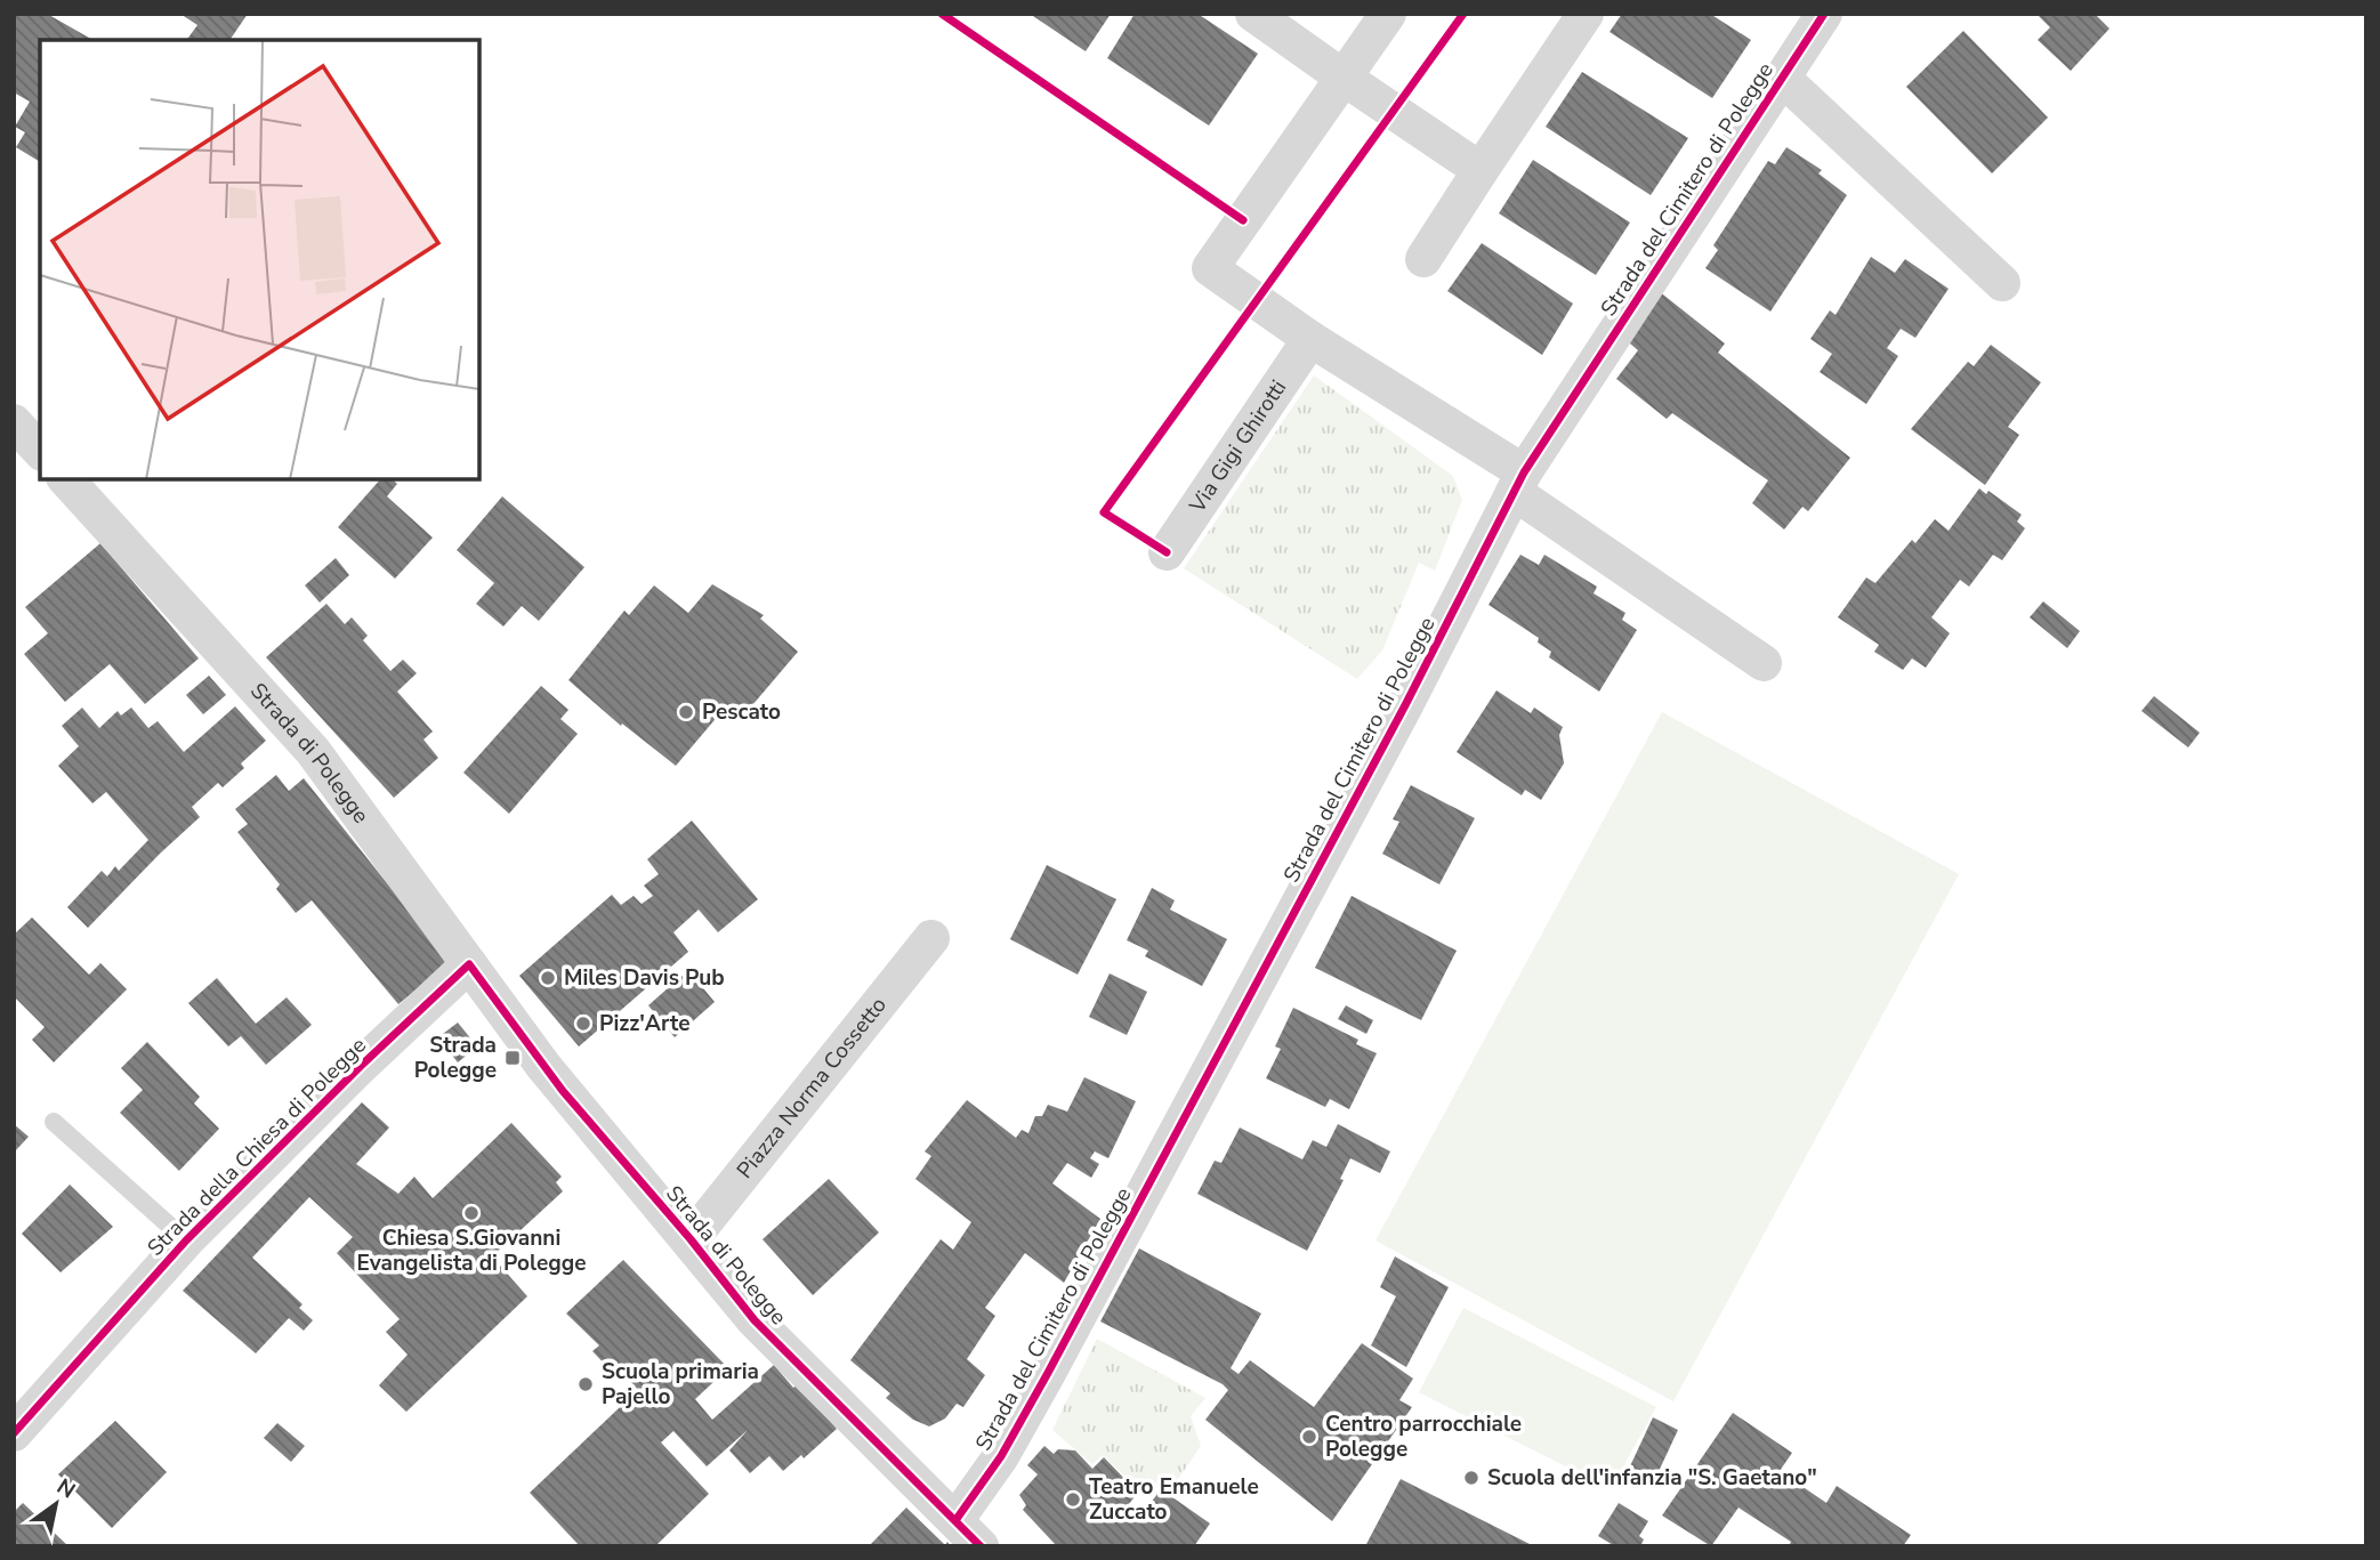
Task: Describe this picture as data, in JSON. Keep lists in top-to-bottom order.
{
  "streets": {
    "street": [
      "Strada del Cimitero di Polegge",
      "Via Gigi Ghirotti",
      "Strada di Polegge",
      "Piazza Norma Cossetto",
      "Strada della Chiesa di Polegge"
    ]
  },
  "crossings": [
    ["Strada del Cimitero di Polegge", "Strada di Polegge"],
    ["Strada di Polegge", "Piazza Norma Cossetto"],
    ["Strada di Polegge", "Strada della Chiesa di Polegge"]
  ],
  "places": {
    "other": [
      "Pescato",
      "Miles Davis Pub",
      "Pizz'Arte",
      "Chiesa S.Giovanni Evangelista di Polegge",
      "Scuola primaria Pajello",
      "Centro parrocchiale Polegge",
      "Scuola dell'infanzia \"S. Gaetano\"",
      "Teatro Emanuele Zuccato"
    ],
    "transit": ["Strada Polegge"]
  },
  "north": "top right"
}
